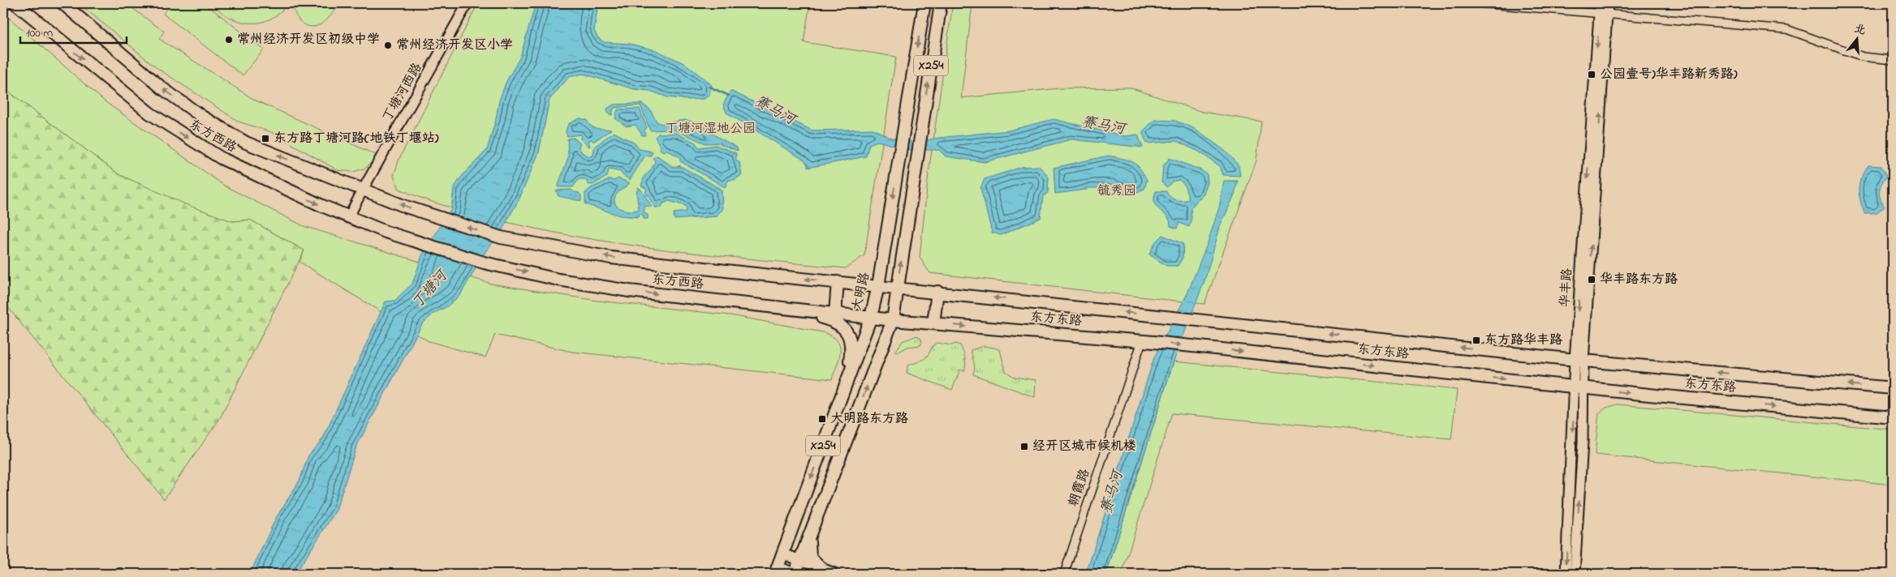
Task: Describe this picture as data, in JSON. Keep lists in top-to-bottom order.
{
  "streets": {
    "main road": [
      "X254",
      "东方西路",
      "大明路",
      "东方东路"
    ],
    "street": ["丁塘河西路", "华丰路", "朝霞路"]
  },
  "crossings": [
    ["X254", "东方东路"],
    ["丁塘河西路", "东方西路"],
    ["东方西路", "大明路"],
    ["东方西路", "东方东路"],
    ["华丰路", "东方东路"],
    ["大明路", "东方东路"],
    ["东方东路", "朝霞路"]
  ],
  "water": ["赛马河", "丁塘河"],
  "parks": ["丁塘河湿地公园", "毓秀园"],
  "places": {
    "other": ["常州经济开发区初级中学", "常州经济开发区小学"],
    "transit": [
      "公园壹号)华丰路新秀路)",
      "东方路丁塘河路(地铁丁堰站)",
      "华丰路东方路",
      "东方路华丰路",
      "大明路东方路",
      "经开区城市候机楼"
    ]
  },
  "scale_bar": "100 m",
  "north": "top"
}
